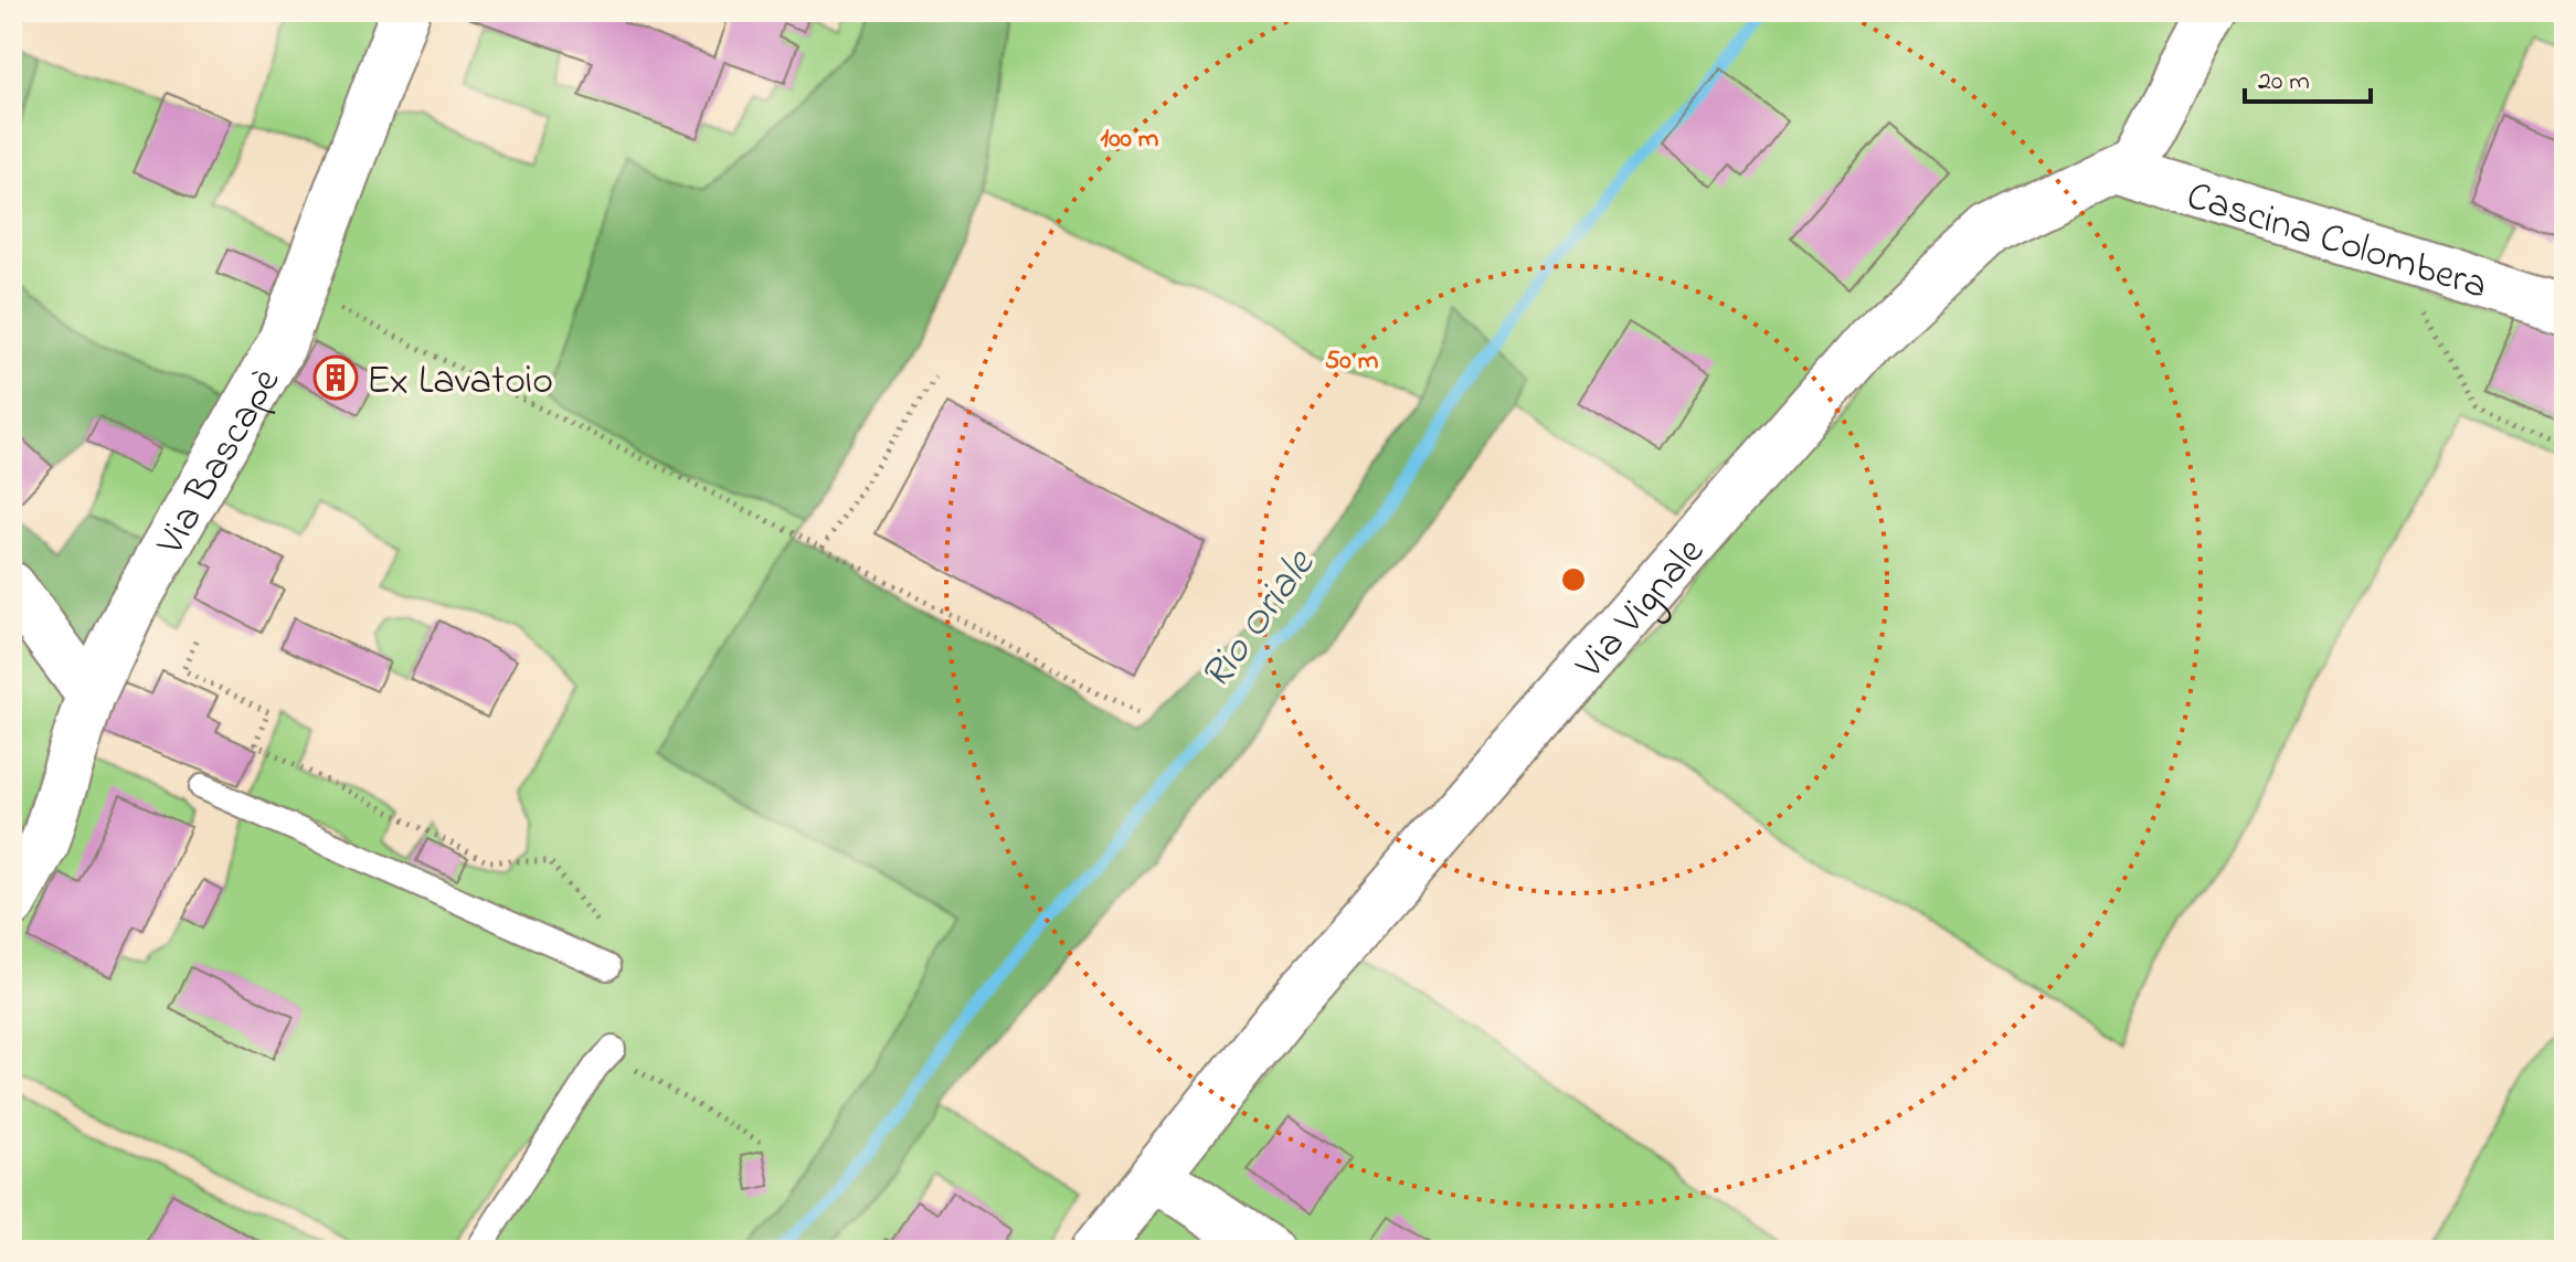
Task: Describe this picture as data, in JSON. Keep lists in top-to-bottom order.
{
  "streets": {
    "street": ["Cascina Colombera", "Via Bascapè", "Via Vignale"]
  },
  "crossings": [
    ["Cascina Colombera", "Via Vignale"]
  ],
  "water": ["Rio Oriale"],
  "places": {
    "building": ["Ex Lavatoio"]
  },
  "scale_bar": "20 m",
  "rings": ["100 m", "50 m"]
}
